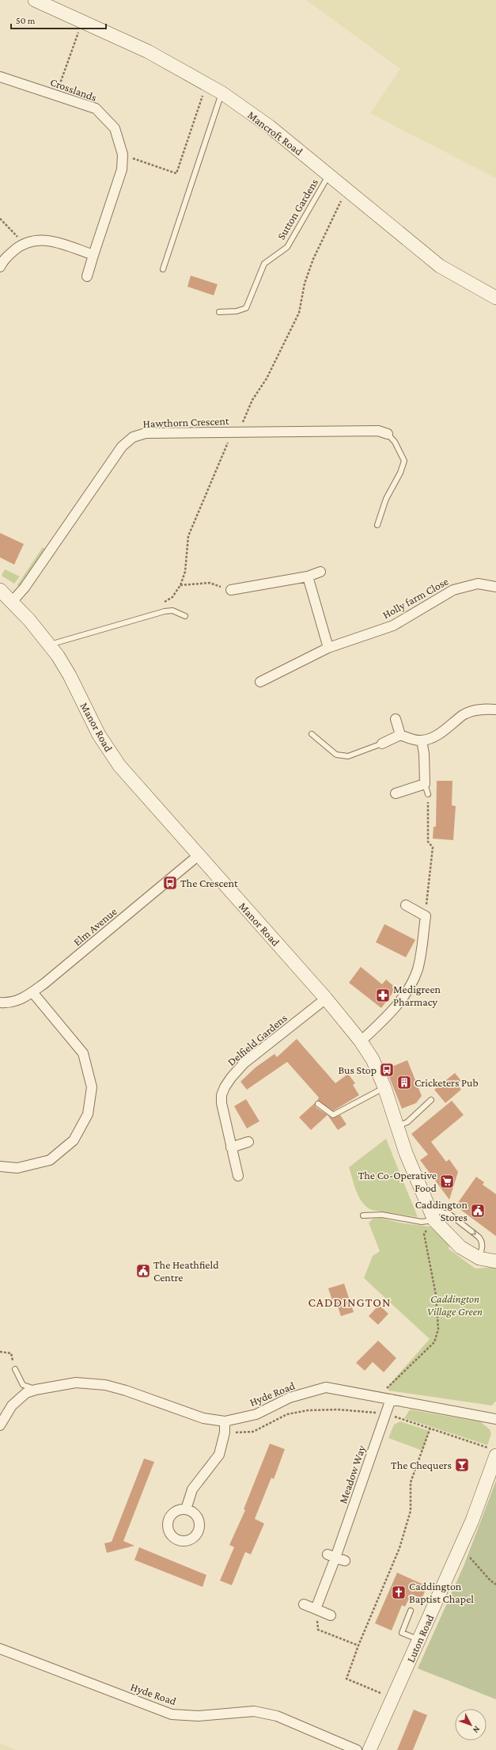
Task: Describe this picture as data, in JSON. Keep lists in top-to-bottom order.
{
  "streets": {
    "street": [
      "Crosslands",
      "Mancroft Road",
      "Hawthorn Crescent",
      "Holly farm Close",
      "Manor Road",
      "Elm Avenue",
      "Delfield Gardens",
      "Hyde Road",
      "Meadow Way",
      "Luton Road"
    ],
    "lane": ["Sutton Gardens"]
  },
  "crossings": [
    ["Mancroft Road", "Sutton Gardens"],
    ["Hawthorn Crescent", "Manor Road"],
    ["Manor Road", "Elm Avenue"],
    ["Manor Road", "Delfield Gardens"],
    ["Hyde Road", "Meadow Way"]
  ],
  "districts": ["CADDINGTON"],
  "parks": ["Caddington Village Green"],
  "places": {
    "bus stop": ["The Crescent", "Bus Stop"],
    "pharmacy": ["Medigreen Pharmacy"],
    "building": ["Cricketers Pub"],
    "supermarket": ["The Co-Operative Food"],
    "public building": ["Caddington Stores", "The Heathfield Centre"],
    "bar": ["The Chequers"],
    "church": ["Caddington Baptist Chapel"]
  },
  "scale_bar": "50 m",
  "north": "bottom right"
}
